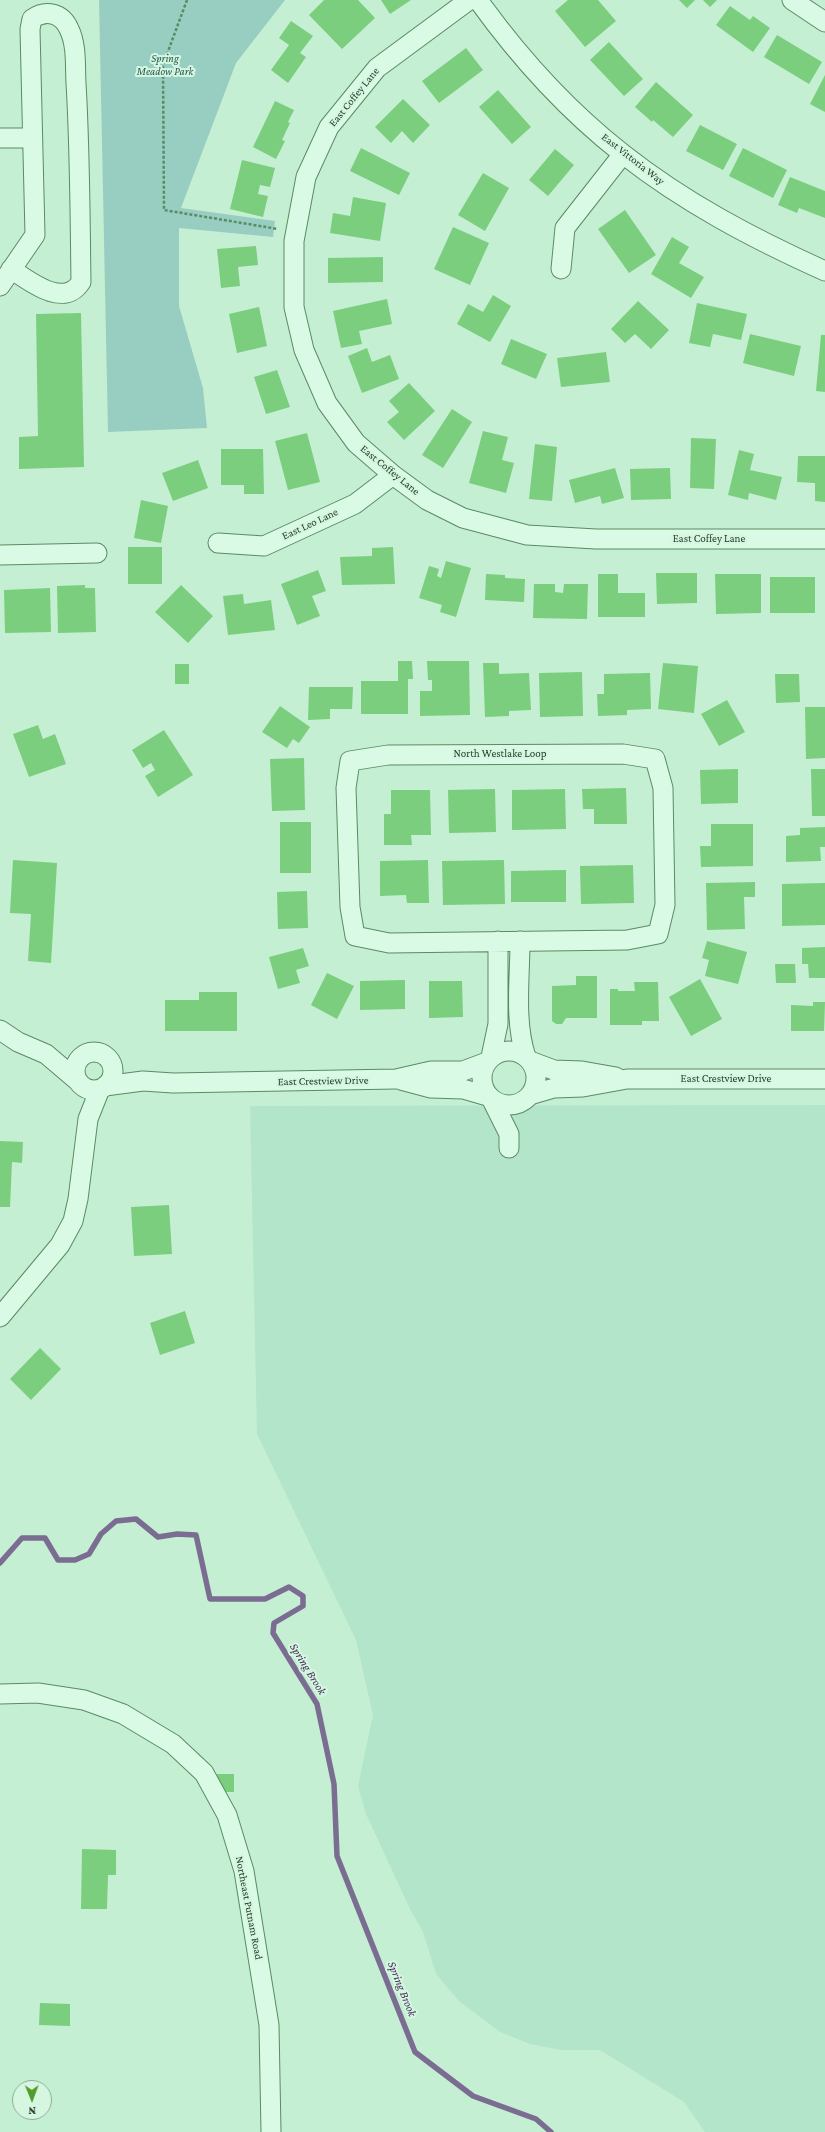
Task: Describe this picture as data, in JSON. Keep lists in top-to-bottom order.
{
  "streets": {
    "street": [
      "East Coffey Lane",
      "East Vittoria Way",
      "East Leo Lane",
      "North Westlake Loop",
      "East Crestview Drive",
      "Northeast Putnam Road"
    ]
  },
  "crossings": [
    ["East Coffey Lane", "East Leo Lane"]
  ],
  "water": ["Spring Brook"],
  "parks": ["Spring Meadow Park"],
  "north": "bottom"
}
